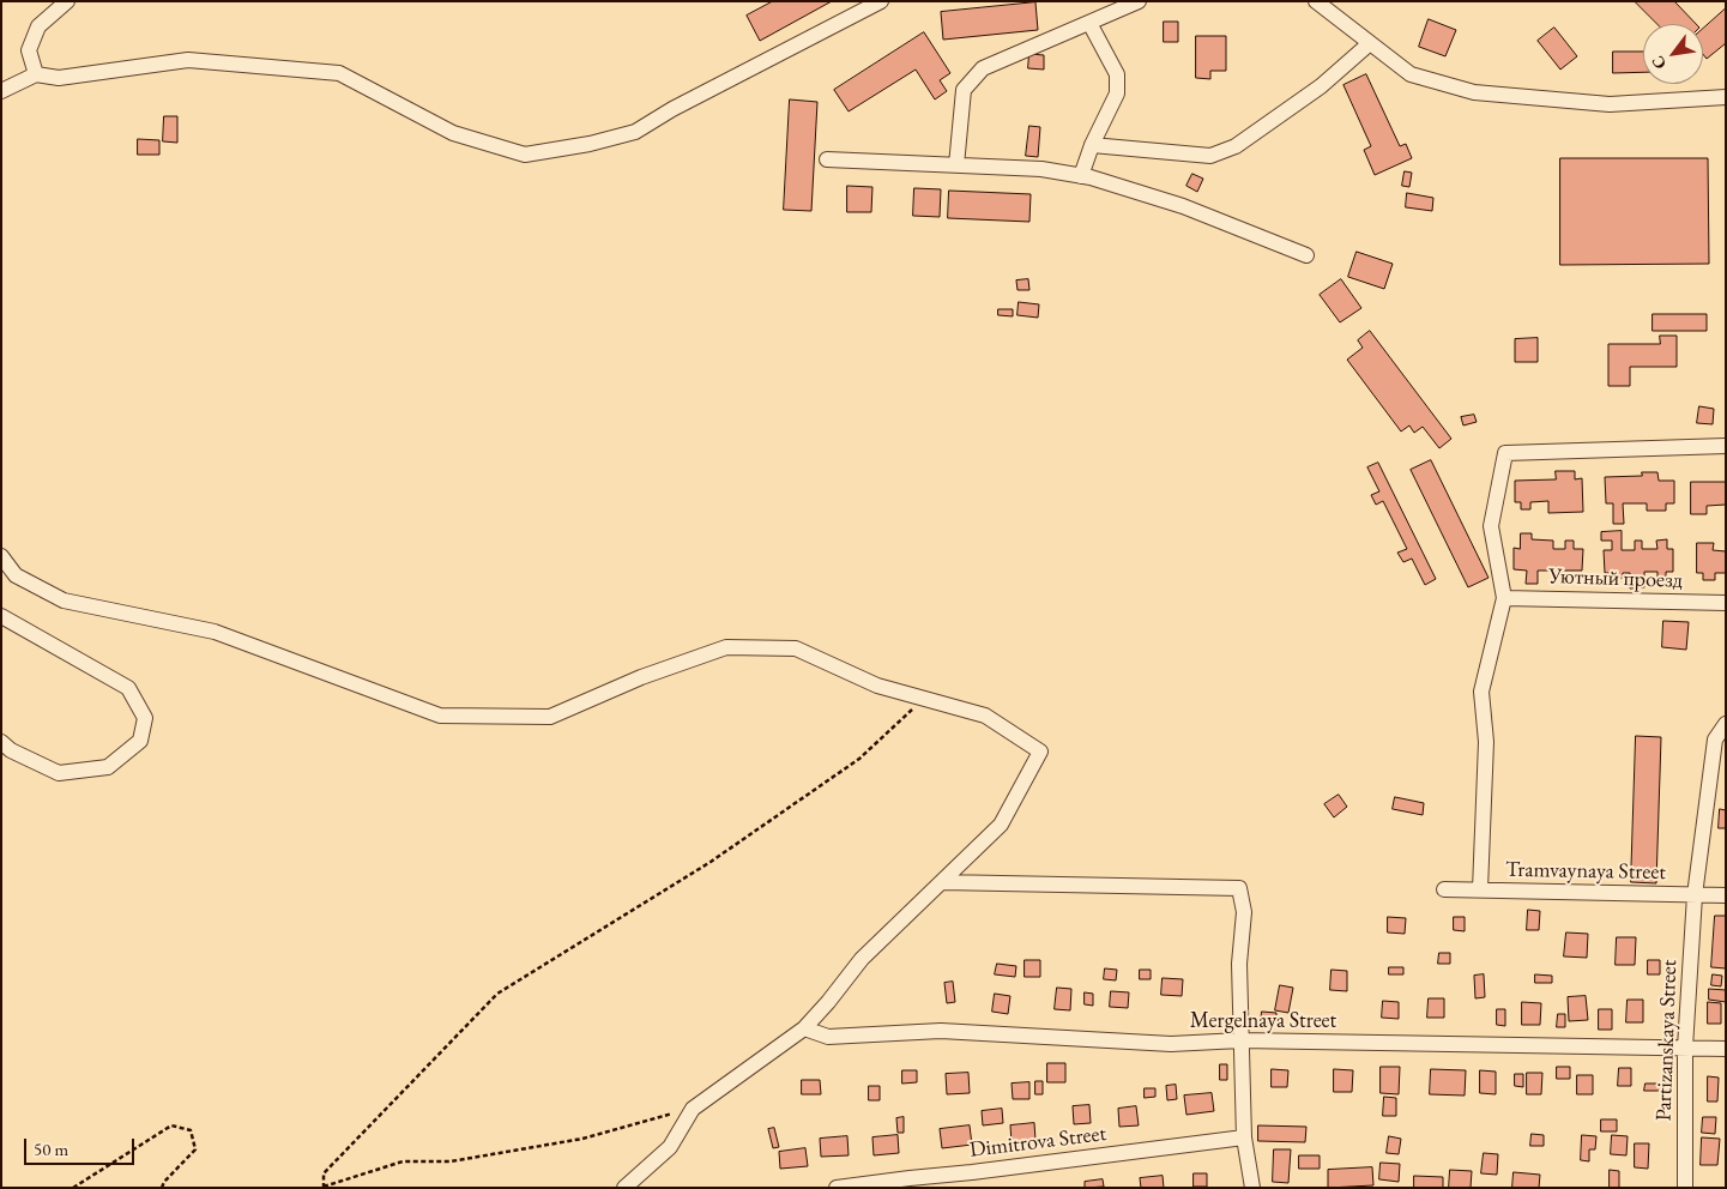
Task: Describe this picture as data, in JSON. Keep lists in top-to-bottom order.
{
  "streets": {
    "street": [
      "Уютный проезд",
      "Tramvaynaya Street",
      "Mergelnaya Street",
      "Partizanskaya Street",
      "Dimitrova Street"
    ]
  },
  "crossings": [
    ["Tramvaynaya Street", "Partizanskaya Street"],
    ["Mergelnaya Street", "Partizanskaya Street"]
  ],
  "scale_bar": "50 m",
  "north": "bottom left"
}
